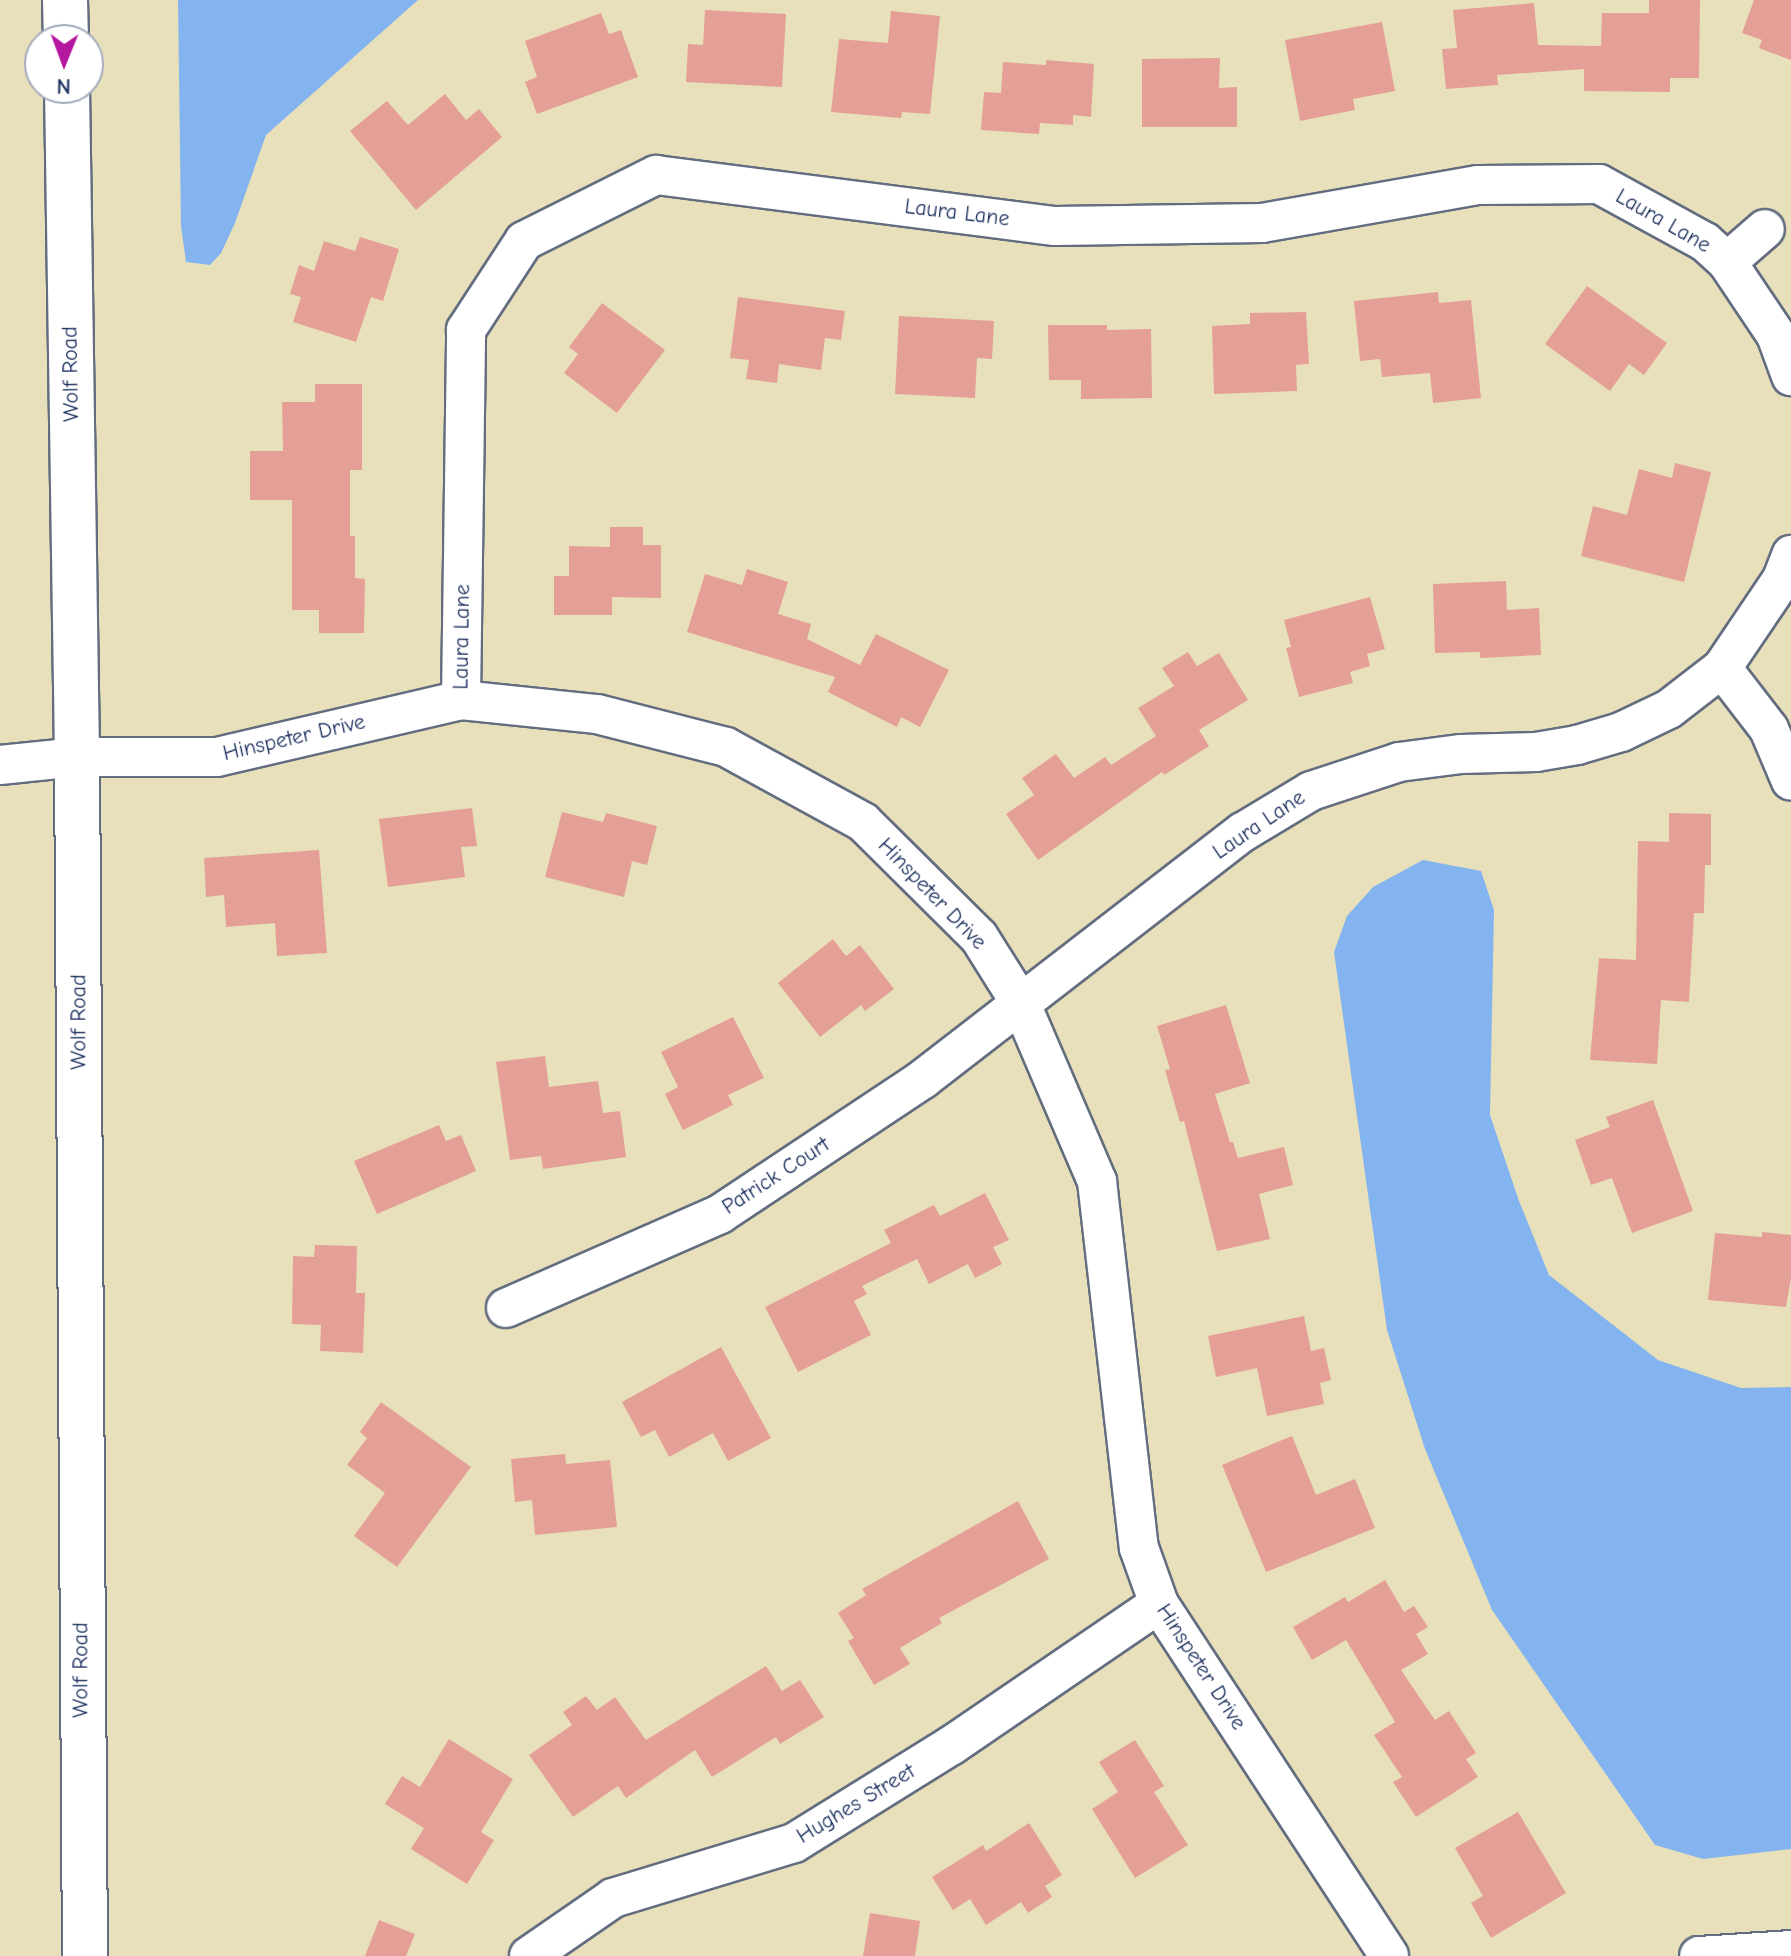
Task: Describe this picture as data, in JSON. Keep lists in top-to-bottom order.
{
  "streets": {
    "main road": ["Wolf Road"],
    "street": [
      "Laura Lane",
      "Hinspeter Drive",
      "Patrick Court",
      "Hughes Street"
    ]
  },
  "crossings": [
    ["Laura Lane", "Hinspeter Drive"],
    ["Laura Lane", "Patrick Court"],
    ["Wolf Road", "Hinspeter Drive"],
    ["Hinspeter Drive", "Patrick Court"],
    ["Hinspeter Drive", "Hughes Street"]
  ],
  "north": "bottom"
}
